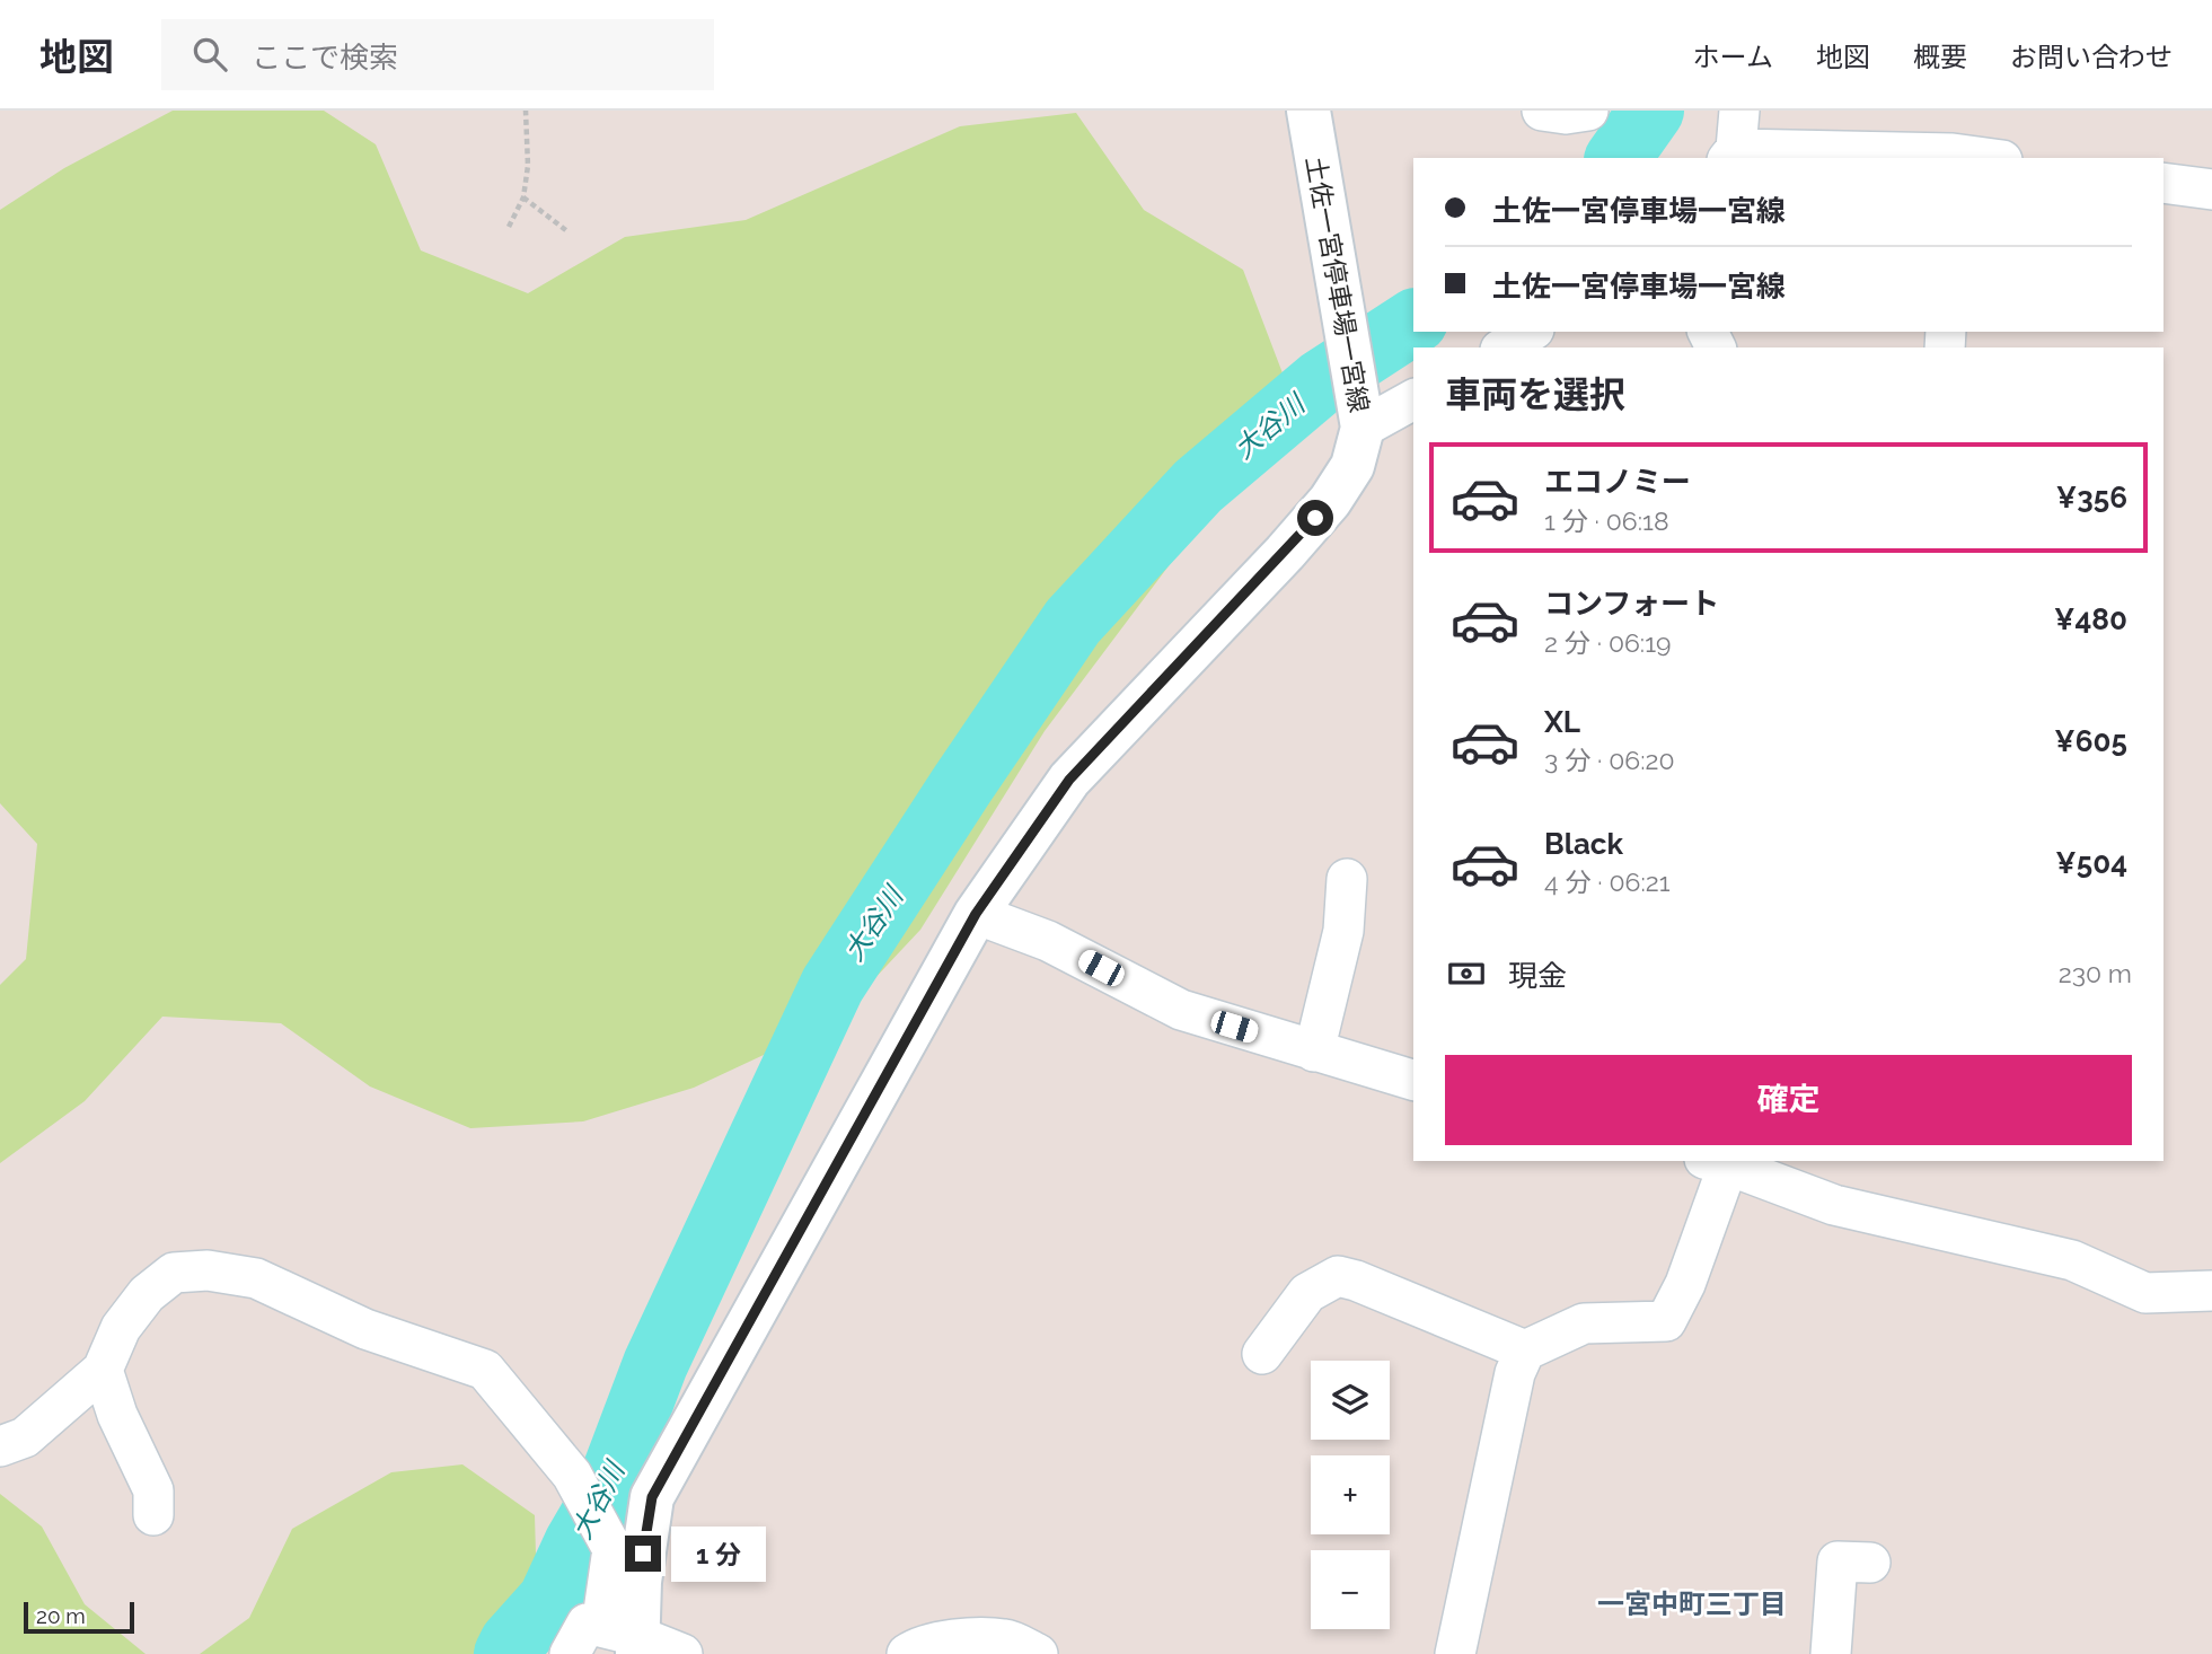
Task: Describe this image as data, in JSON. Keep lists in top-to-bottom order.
{
  "streets": {
    "main road": ["土佐一宮停車場一宮線"]
  },
  "districts": ["一宮中町三丁目"],
  "water": ["大谷川"],
  "scale_bar": "20 m",
  "page": {
    "header": "地図",
    "search": "ここで検索",
    "nav": [
      "ホーム",
      "地図",
      "概要",
      "お問い合わせ"
    ],
    "banner": ["土佐一宮停車場一宮線", "土佐一宮停車場一宮線"],
    "heading": "車両を選択",
    "list": [
      {
        "name": "エコノミー",
        "note": "1 分 · 06:18",
        "value": "¥356"
      },
      {
        "name": "コンフォート",
        "note": "2 分 · 06:19",
        "value": "¥480"
      },
      {
        "name": "XL",
        "note": "3 分 · 06:20",
        "value": "¥605"
      },
      {
        "name": "Black",
        "note": "4 分 · 06:21",
        "value": "¥504"
      }
    ],
    "pay": ["現金", "230 m"],
    "buttons": "確定",
    "map_buttons": ["+", "−"],
    "bubble": "1 分",
    "scale": "20 m"
  }
}
